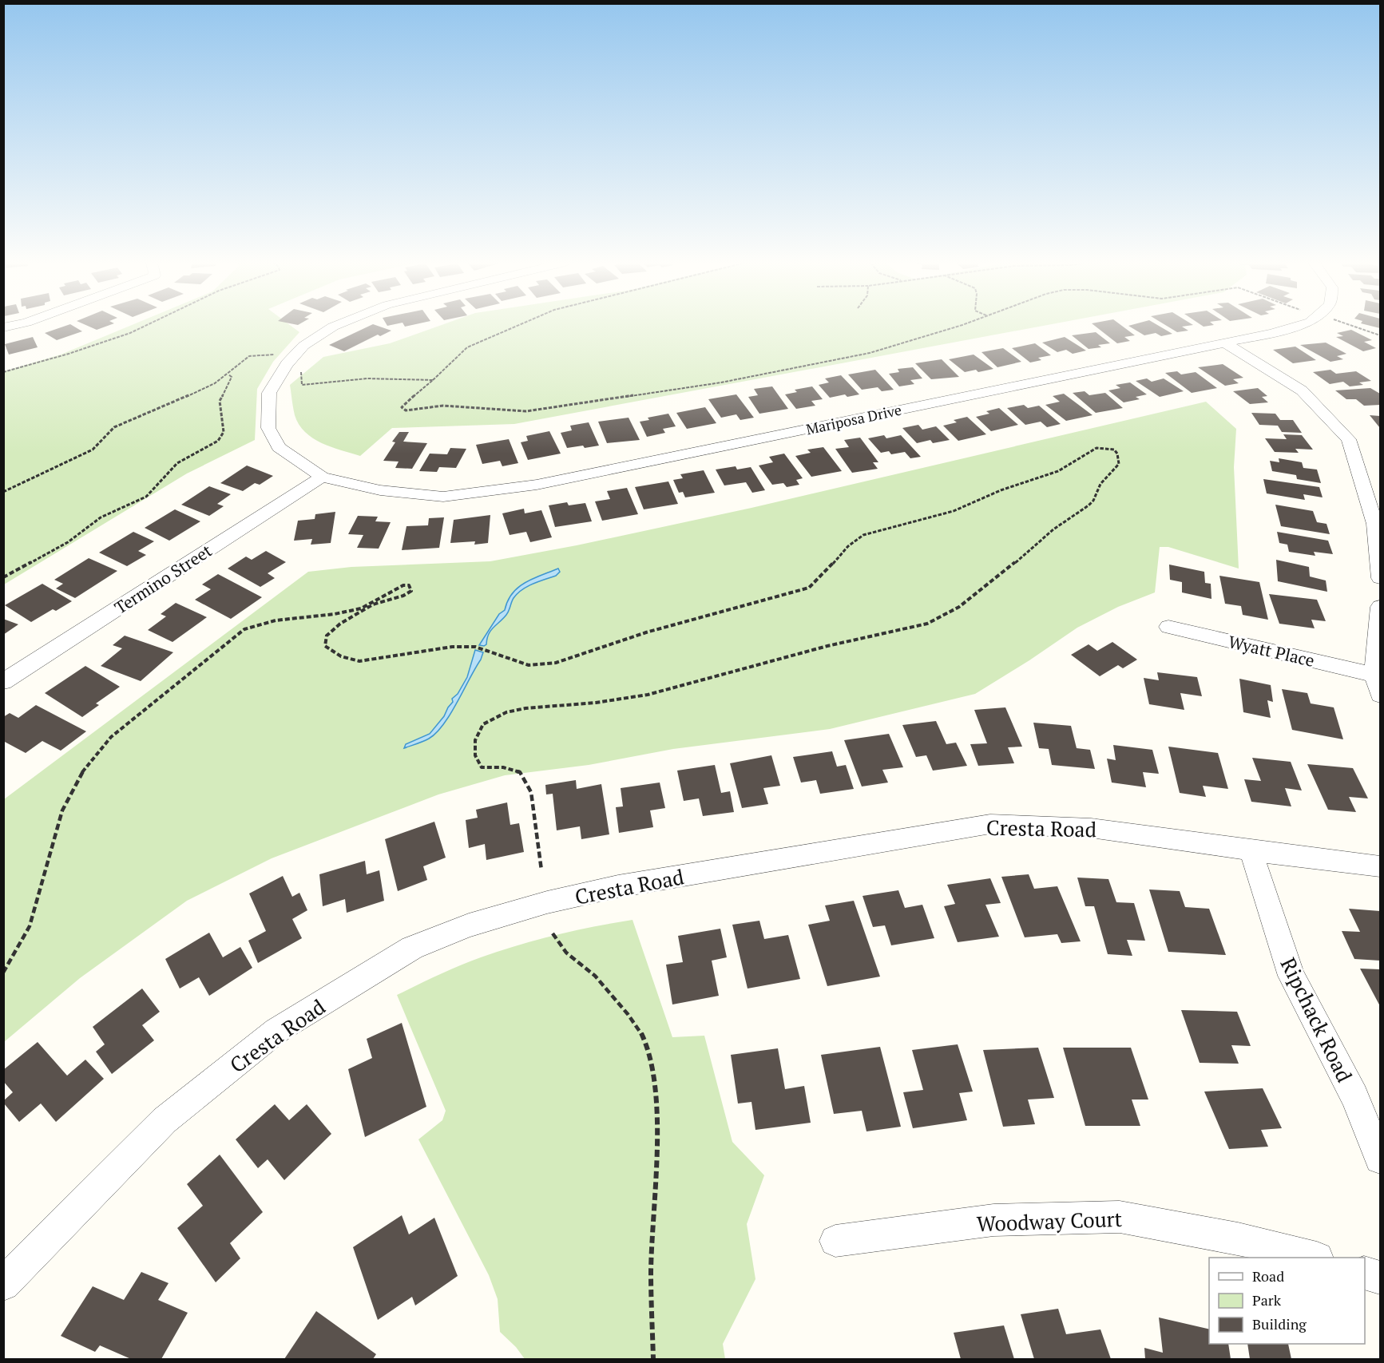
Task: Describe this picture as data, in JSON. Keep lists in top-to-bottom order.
{
  "streets": {
    "street": [
      "Mariposa Drive",
      "Termino Street",
      "Wyatt Place",
      "Cresta Road",
      "Ripchack Road",
      "Woodway Court"
    ]
  },
  "crossings": [
    ["Mariposa Drive", "Termino Street"],
    ["Cresta Road", "Ripchack Road"]
  ],
  "legend": ["Road", "Park", "Building"]
}
